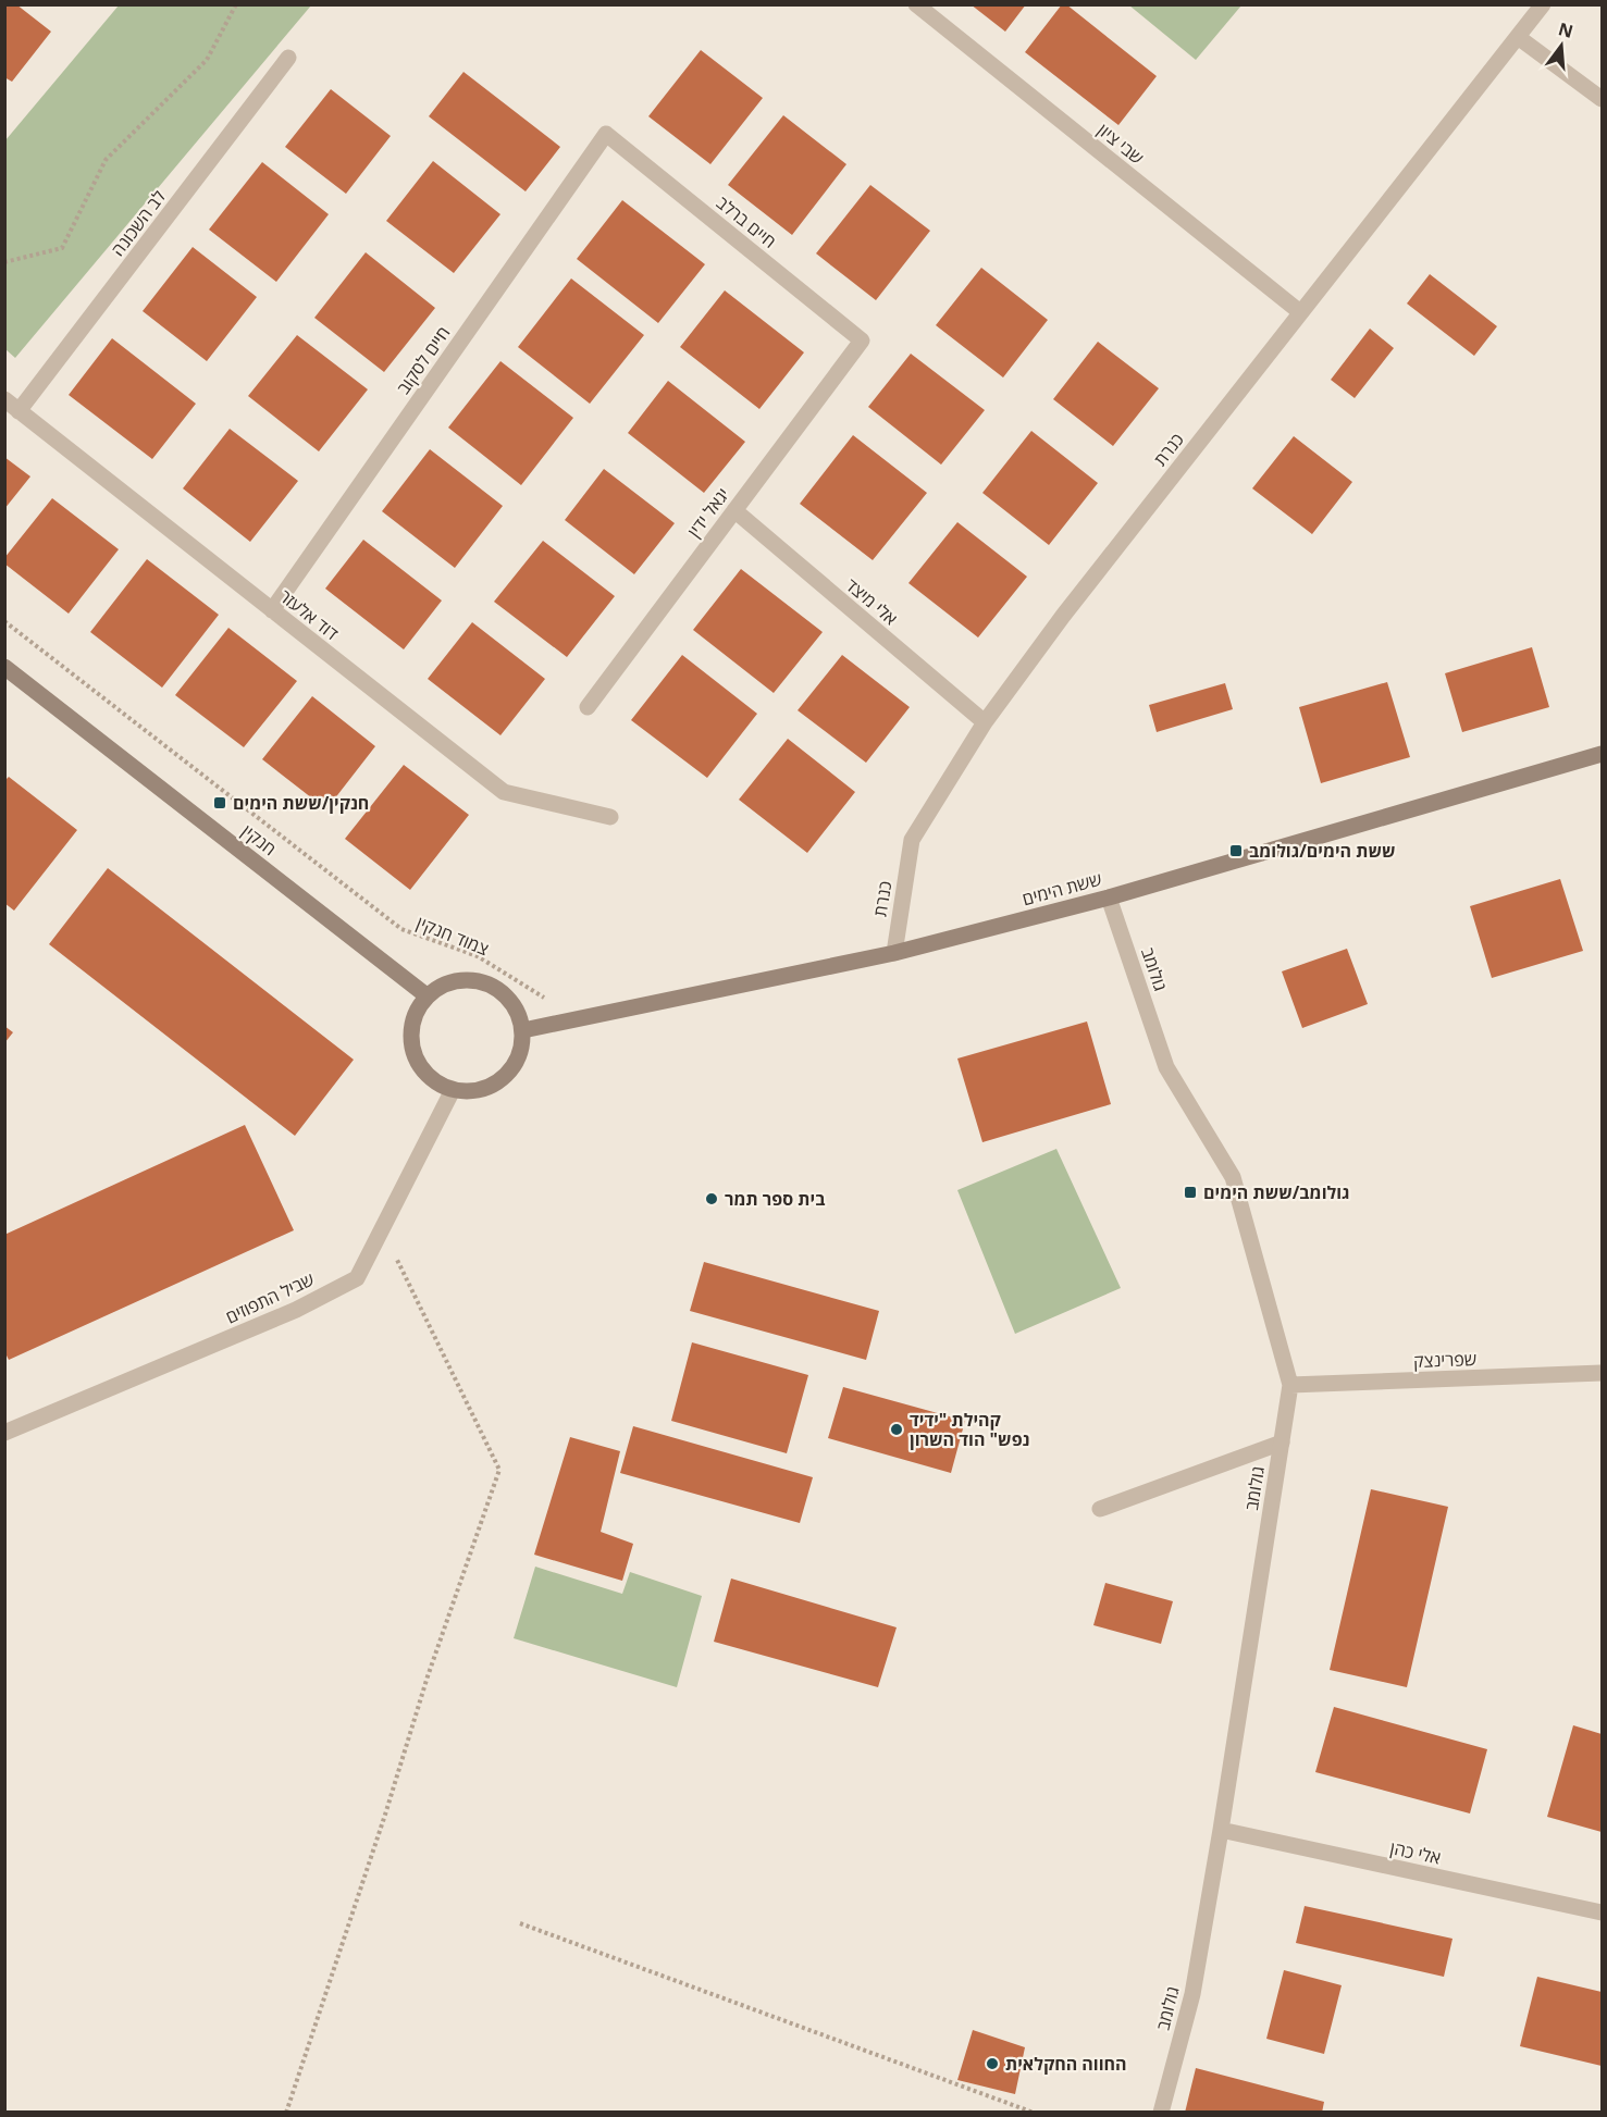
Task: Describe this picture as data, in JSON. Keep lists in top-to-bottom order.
{
  "streets": {
    "street": [
      "שבי ציון",
      "חיים ברלב",
      "לב השכונה",
      "חיים לסקוב",
      "כנרת",
      "יגאל ידין",
      "אלי מיצד",
      "דוד אלעזר",
      "חנקין",
      "ששת הימים",
      "גולומב",
      "שביל התפוזים",
      "שפרינצק",
      "אלי כהן"
    ],
    "path": ["צמוד חנקין"]
  },
  "crossings": [
    ["שבי ציון", "כנרת"],
    ["חיים ברלב", "חיים לסקוב"],
    ["חיים ברלב", "יגאל ידין"],
    ["לב השכונה", "דוד אלעזר"],
    ["חיים לסקוב", "דוד אלעזר"],
    ["כנרת", "אלי מיצד"],
    ["כנרת", "ששת הימים"],
    ["יגאל ידין", "אלי מיצד"],
    ["חנקין", "ששת הימים"],
    ["חנקין", "שביל התפוזים"],
    ["ששת הימים", "גולומב"],
    ["ששת הימים", "שביל התפוזים"],
    ["גולומב", "שפרינצק"],
    ["גולומב", "אלי כהן"]
  ],
  "places": {
    "transit": ["חנקין/ששת הימים", "ששת הימים/גולומב", "גולומב/ששת הימים"],
    "other": ["בית ספר תמר", "קהילת \"ידיד נפש\" הוד השרון", "החווה החקלאית"]
  },
  "north": "top"
}
